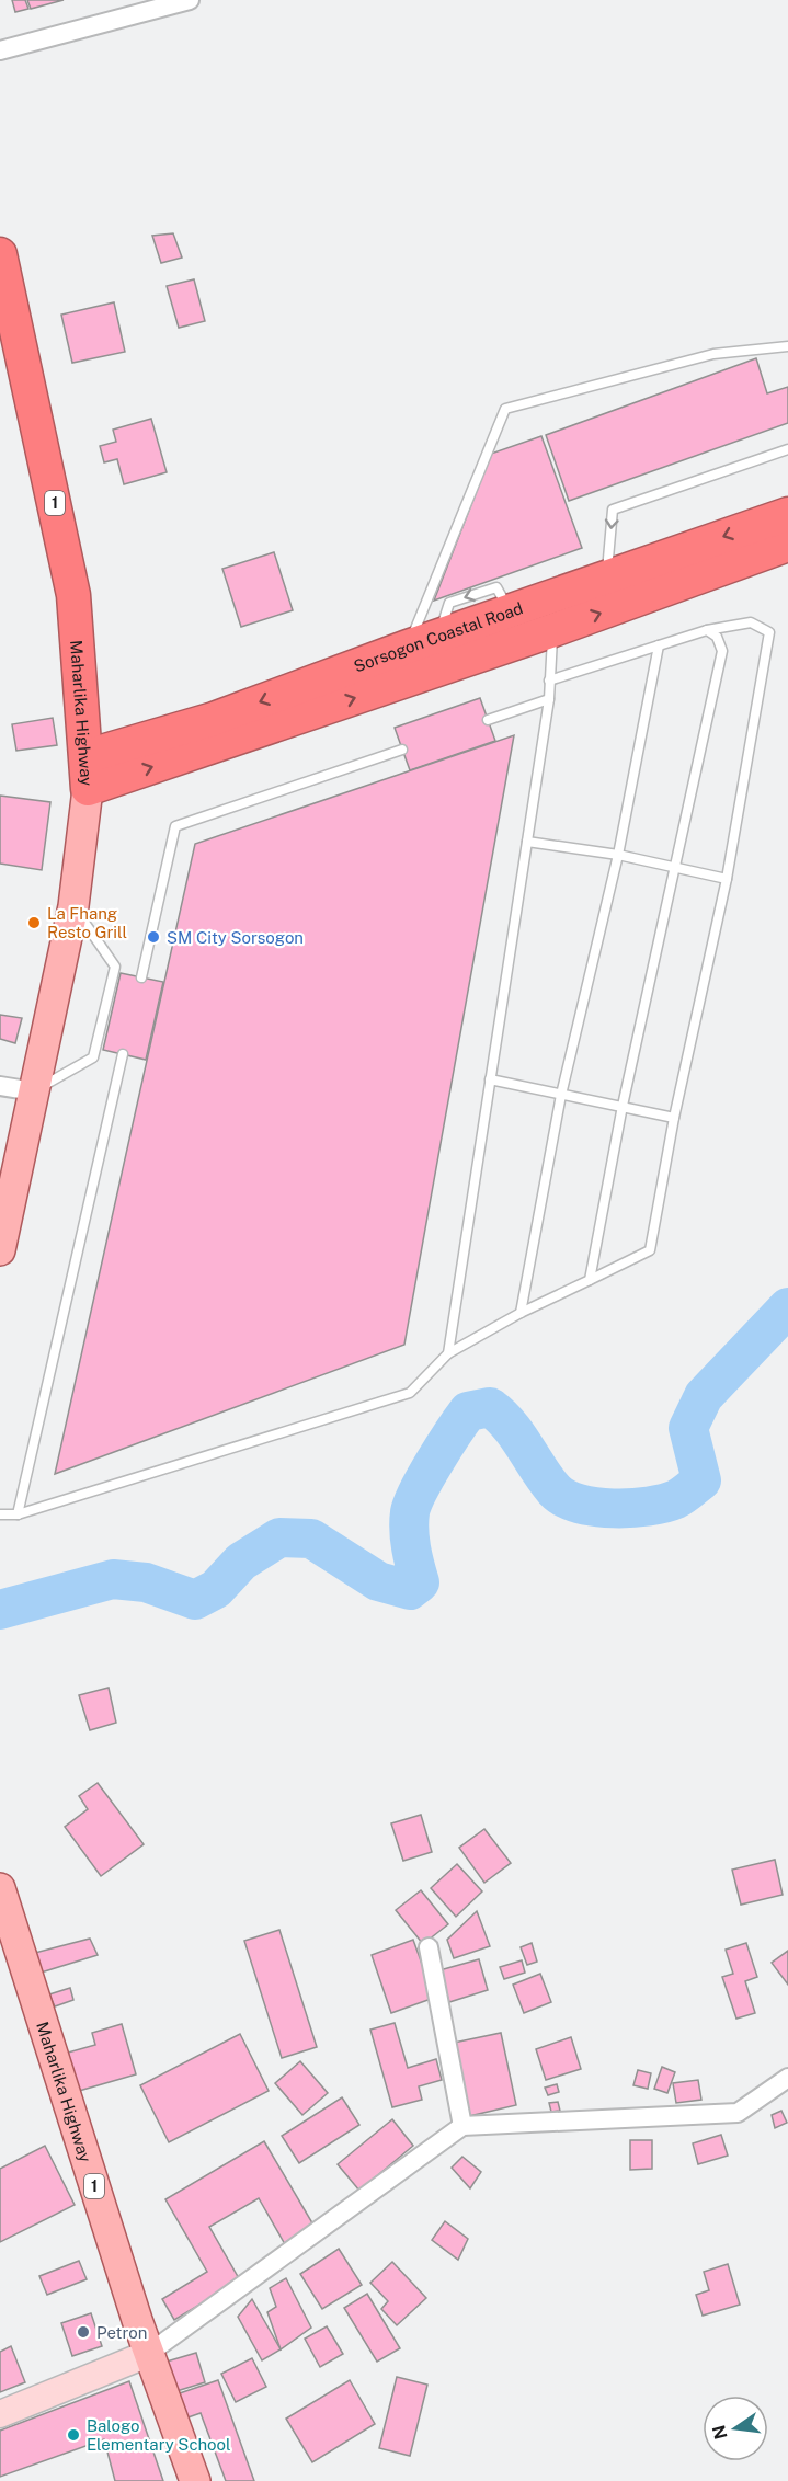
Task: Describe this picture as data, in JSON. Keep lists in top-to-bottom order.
{
  "streets": {
    "highway": ["1", "Sorsogon Coastal Road", "Maharlika Highway"]
  },
  "crossings": [
    ["Sorsogon Coastal Road", "Maharlika Highway"]
  ],
  "places": [
    "La Fhang Resto Grill",
    "SM City Sorsogon",
    "Petron",
    "Balogo Elementary School"
  ],
  "north": "left"
}
